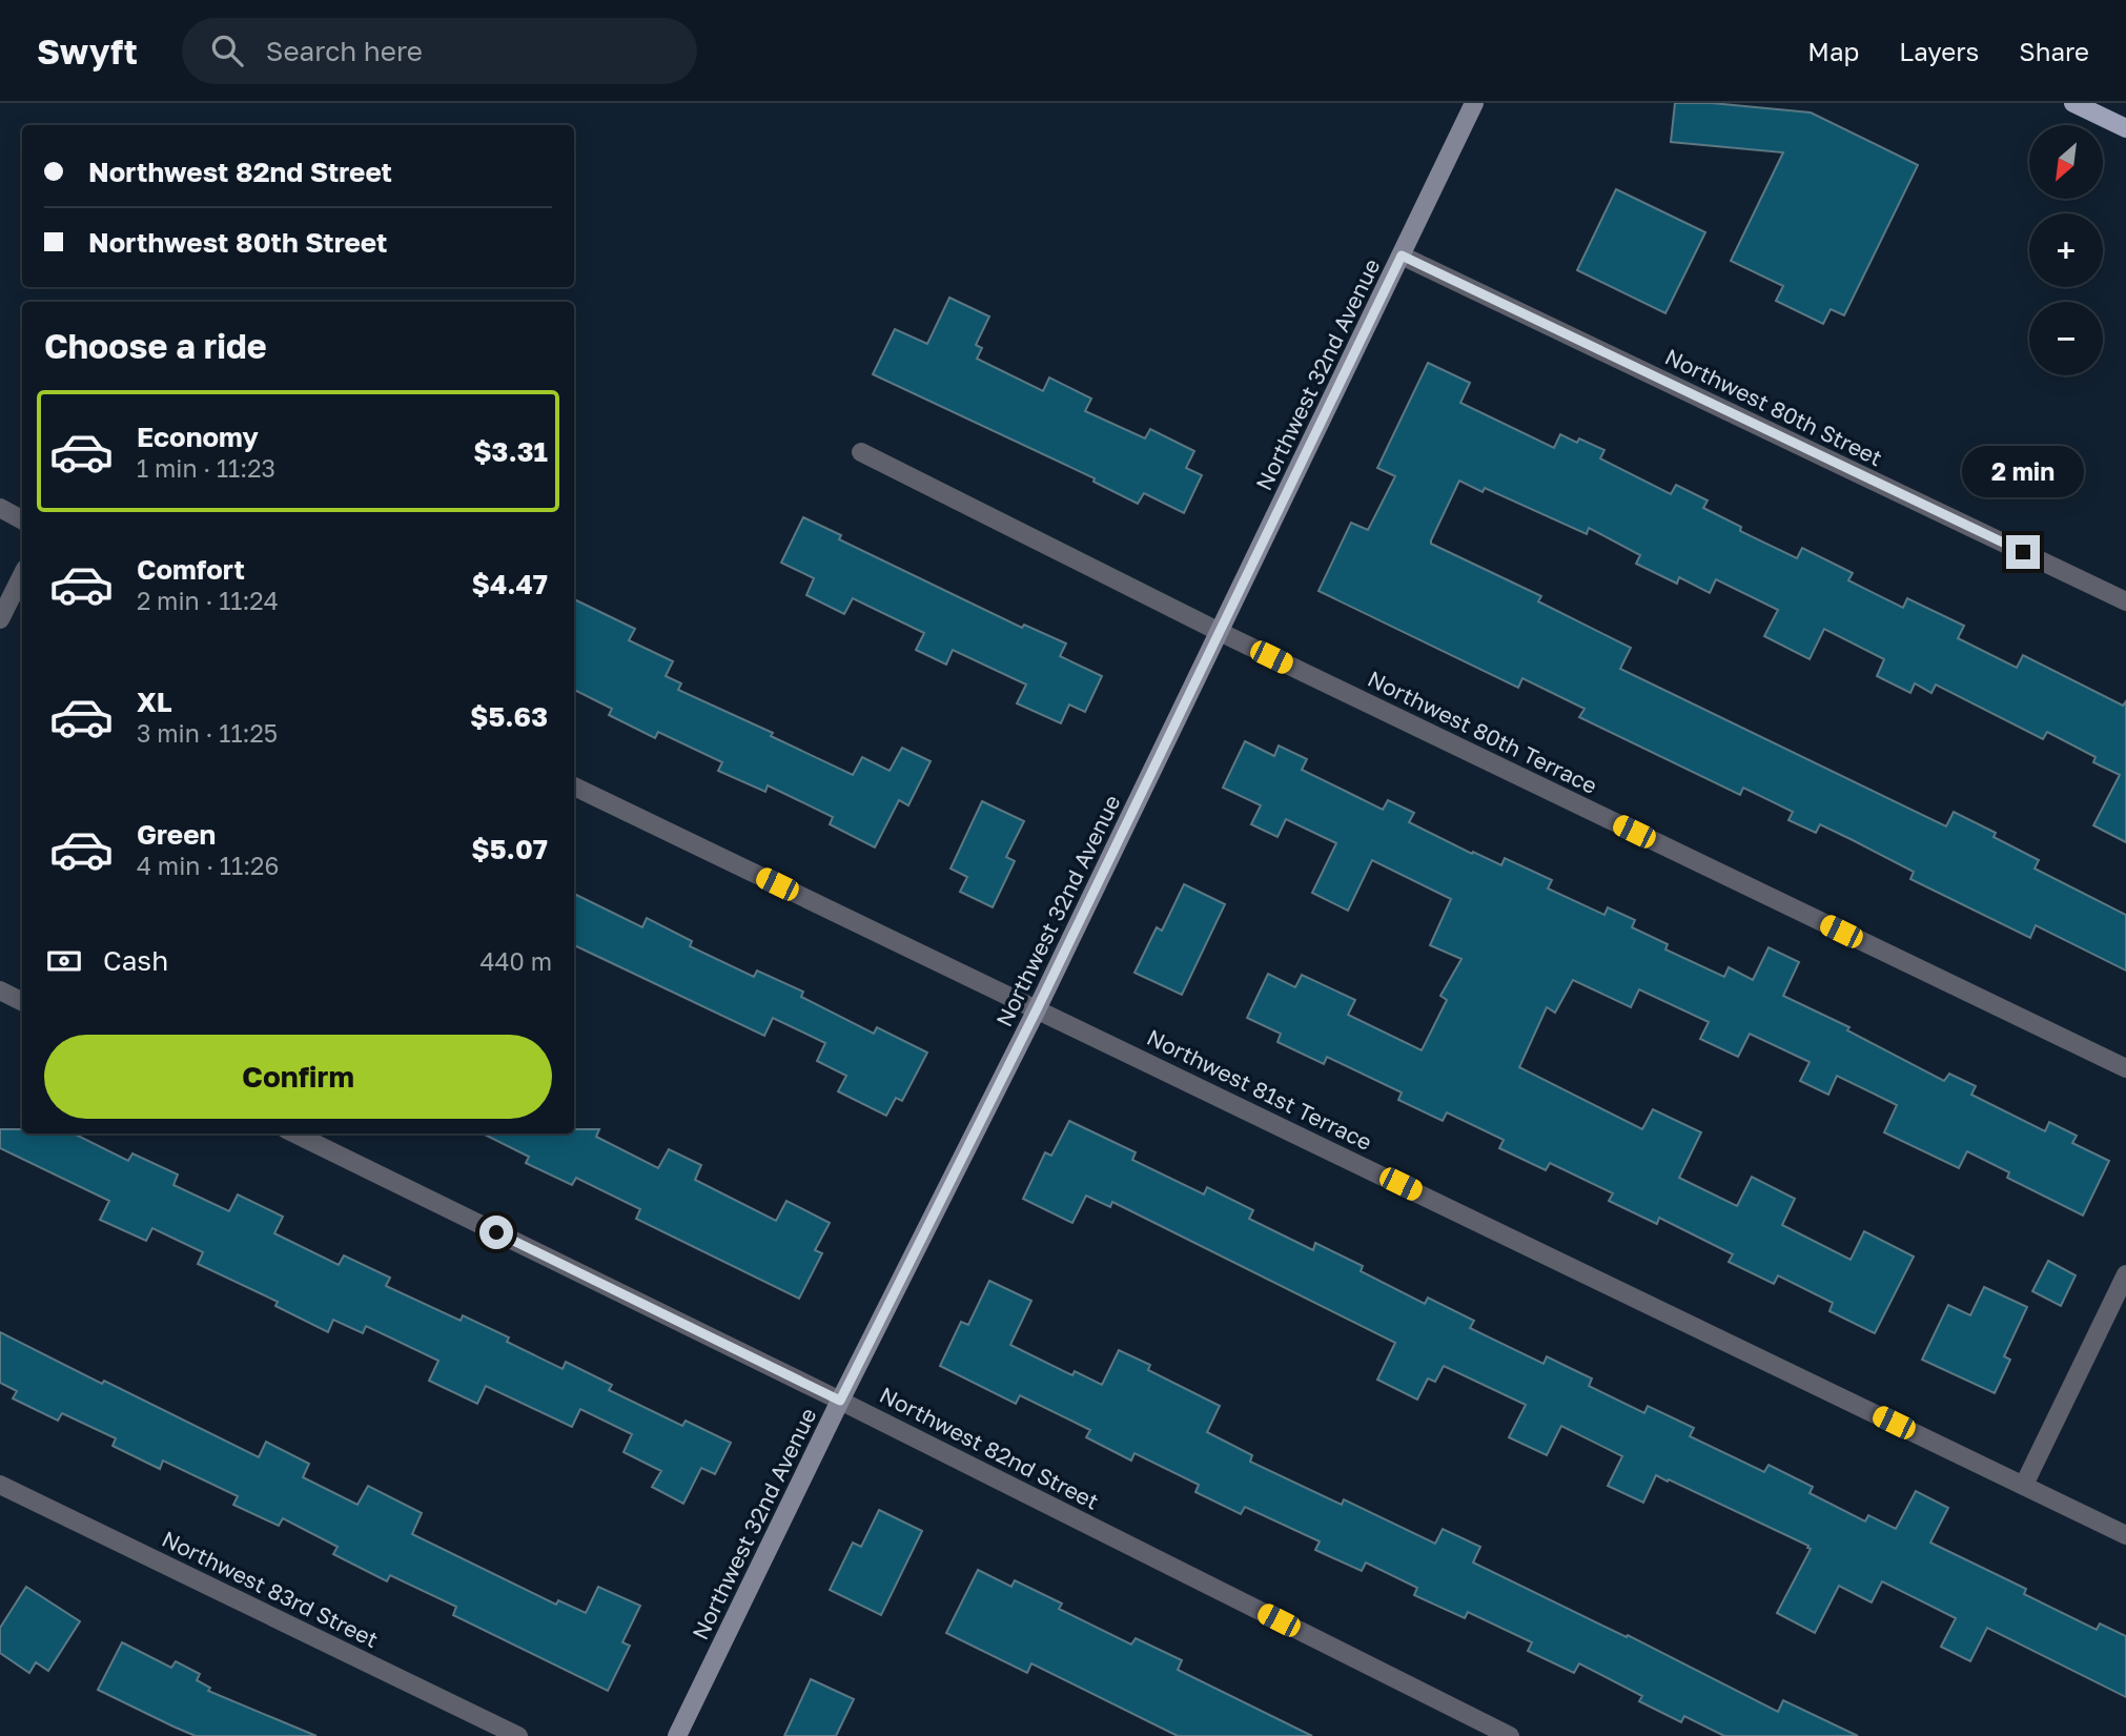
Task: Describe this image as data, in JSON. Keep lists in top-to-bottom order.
{
  "streets": {
    "main road": ["Northwest 32nd Avenue"],
    "street": [
      "Northwest 80th Street",
      "Northwest 80th Terrace",
      "Northwest 81st Terrace",
      "Northwest 82nd Street",
      "Northwest 83rd Street"
    ]
  },
  "crossings": [
    ["Northwest 32nd Avenue", "Northwest 80th Street"],
    ["Northwest 32nd Avenue", "Northwest 80th Terrace"],
    ["Northwest 32nd Avenue", "Northwest 81st Terrace"],
    ["Northwest 32nd Avenue", "Northwest 82nd Street"]
  ],
  "north": "bottom left",
  "page": {
    "header": "Swyft",
    "search": "Search here",
    "nav": ["Map", "Layers", "Share"],
    "map_buttons": ["+", "−"],
    "banner": ["Northwest 82nd Street", "Northwest 80th Street"],
    "heading": "Choose a ride",
    "list": [
      {
        "name": "Economy",
        "note": "1 min · 11:23",
        "value": "$3.31"
      },
      {
        "name": "Comfort",
        "note": "2 min · 11:24",
        "value": "$4.47"
      },
      {
        "name": "XL",
        "note": "3 min · 11:25",
        "value": "$5.63"
      },
      {
        "name": "Green",
        "note": "4 min · 11:26",
        "value": "$5.07"
      }
    ],
    "bubble": "2 min",
    "pay": ["Cash", "440 m"],
    "buttons": "Confirm"
  }
}
